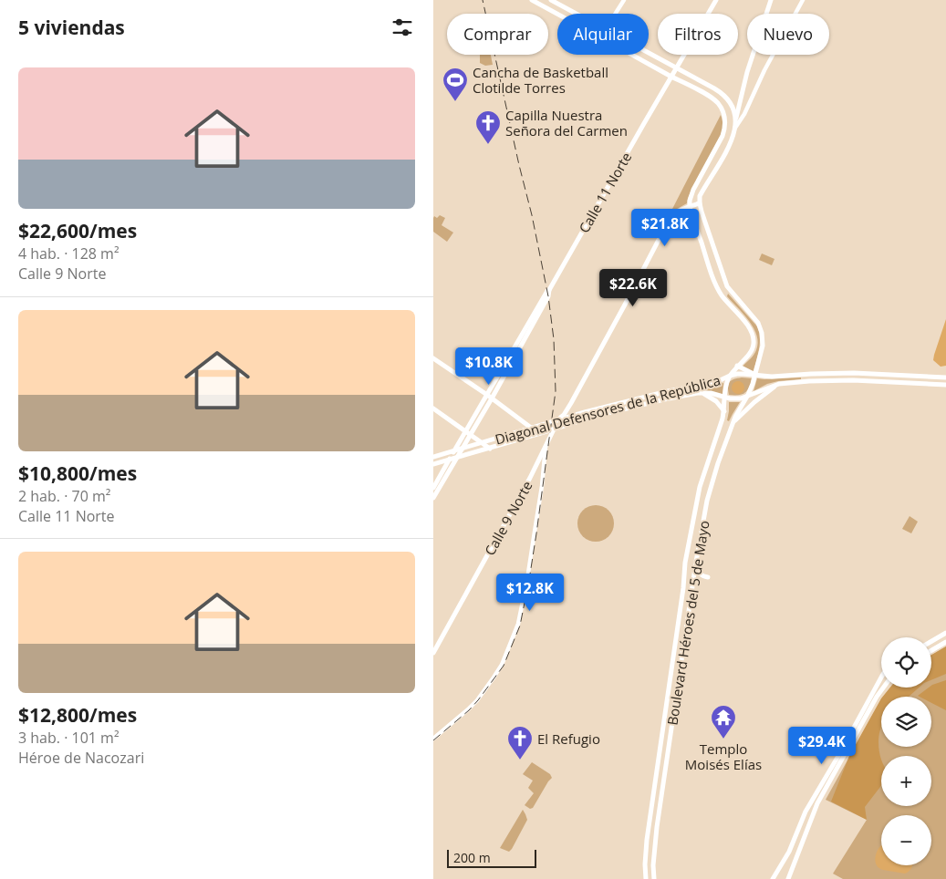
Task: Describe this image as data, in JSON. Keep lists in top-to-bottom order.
{
  "streets": {
    "main road": [
      "Calle 11 Norte",
      "Diagonal Defensores de la República",
      "Calle 9 Norte",
      "Boulevard Héroes del 5 de Mayo"
    ]
  },
  "crossings": [
    ["Calle 11 Norte", "Diagonal Defensores de la República"],
    ["Diagonal Defensores de la República", "Calle 9 Norte"],
    ["Diagonal Defensores de la República", "Boulevard Héroes del 5 de Mayo"]
  ],
  "places": {
    "sports": ["Cancha de Basketball Clotilde Torres"],
    "church": ["Capilla Nuestra Señora del Carmen", "El Refugio"],
    "temple": ["Templo Moisés Elías"]
  },
  "scale_bar": "200 m",
  "page": {
    "heading": "5 viviendas",
    "chip": [
      "Comprar",
      "Alquilar",
      "Filtros",
      "Nuevo"
    ],
    "list": [
      {
        "name": "$22,600/mes",
        "note": "4 hab. · 128 m² · Calle 9 Norte"
      },
      {
        "name": "$10,800/mes",
        "note": "2 hab. · 70 m² · Calle 11 Norte"
      },
      {
        "name": "$12,800/mes",
        "note": "3 hab. · 101 m² · Héroe de Nacozari"
      }
    ],
    "price": [
      "$21.8K",
      "$22.6K",
      "$10.8K",
      "$12.8K",
      "$29.4K"
    ],
    "map_buttons": ["+", "−"],
    "scale": "200 m"
  }
}
